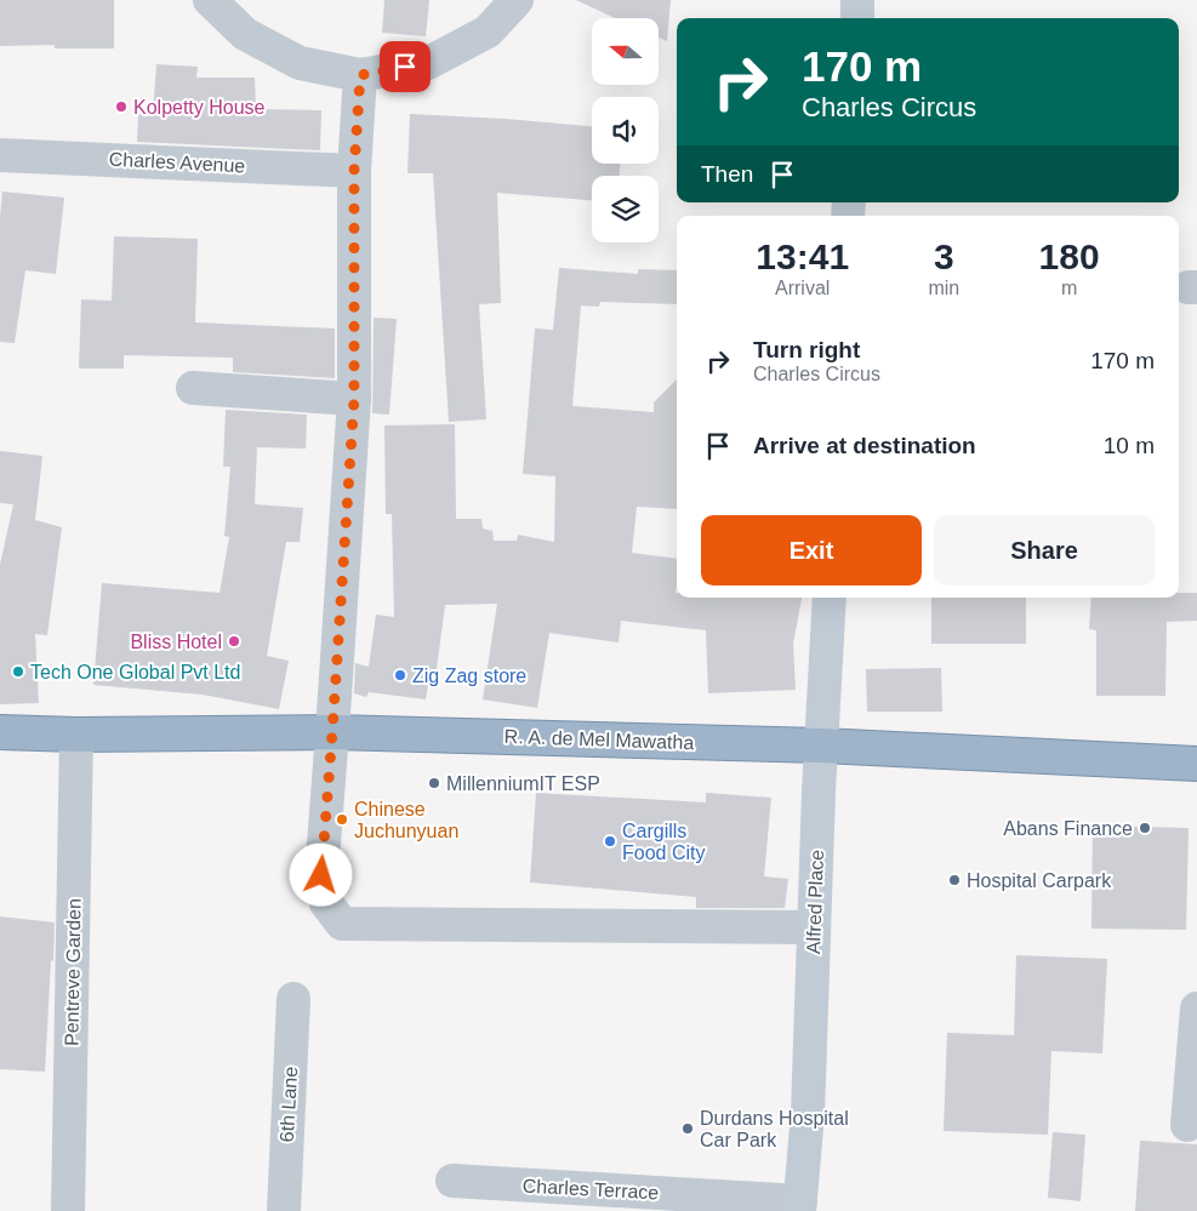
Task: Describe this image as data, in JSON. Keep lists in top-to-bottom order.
{
  "streets": {
    "highway": ["R. A. de Mel Mawatha"],
    "main road": ["Alfred Place"],
    "street": [
      "Charles Avenue",
      "Pentreve Garden",
      "6th Lane",
      "Charles Terrace"
    ]
  },
  "crossings": [
    ["R. A. de Mel Mawatha", "Alfred Place"],
    ["R. A. de Mel Mawatha", "Pentreve Garden"],
    ["Alfred Place", "Charles Terrace"]
  ],
  "places": [
    "Kolpetty House",
    "Bliss Hotel",
    "Tech One Global Pvt Ltd",
    "Zig Zag store",
    "MillenniumIT ESP",
    "Chinese Juchunyuan",
    "Abans Finance",
    "Cargills Food City",
    "Hospital Carpark",
    "Durdans Hospital Car Park"
  ],
  "north": "left",
  "page": {
    "turn": ["170 m", "Charles Circus"],
    "then": "Then",
    "eta": [
      "13:41",
      "Arrival",
      "3",
      "min",
      "180",
      "m"
    ],
    "list": [
      {
        "name": "Turn right",
        "note": "Charles Circus",
        "value": "170 m"
      },
      {
        "name": "Arrive at destination",
        "value": "10 m"
      }
    ],
    "buttons": ["Exit", "Share"]
  }
}
